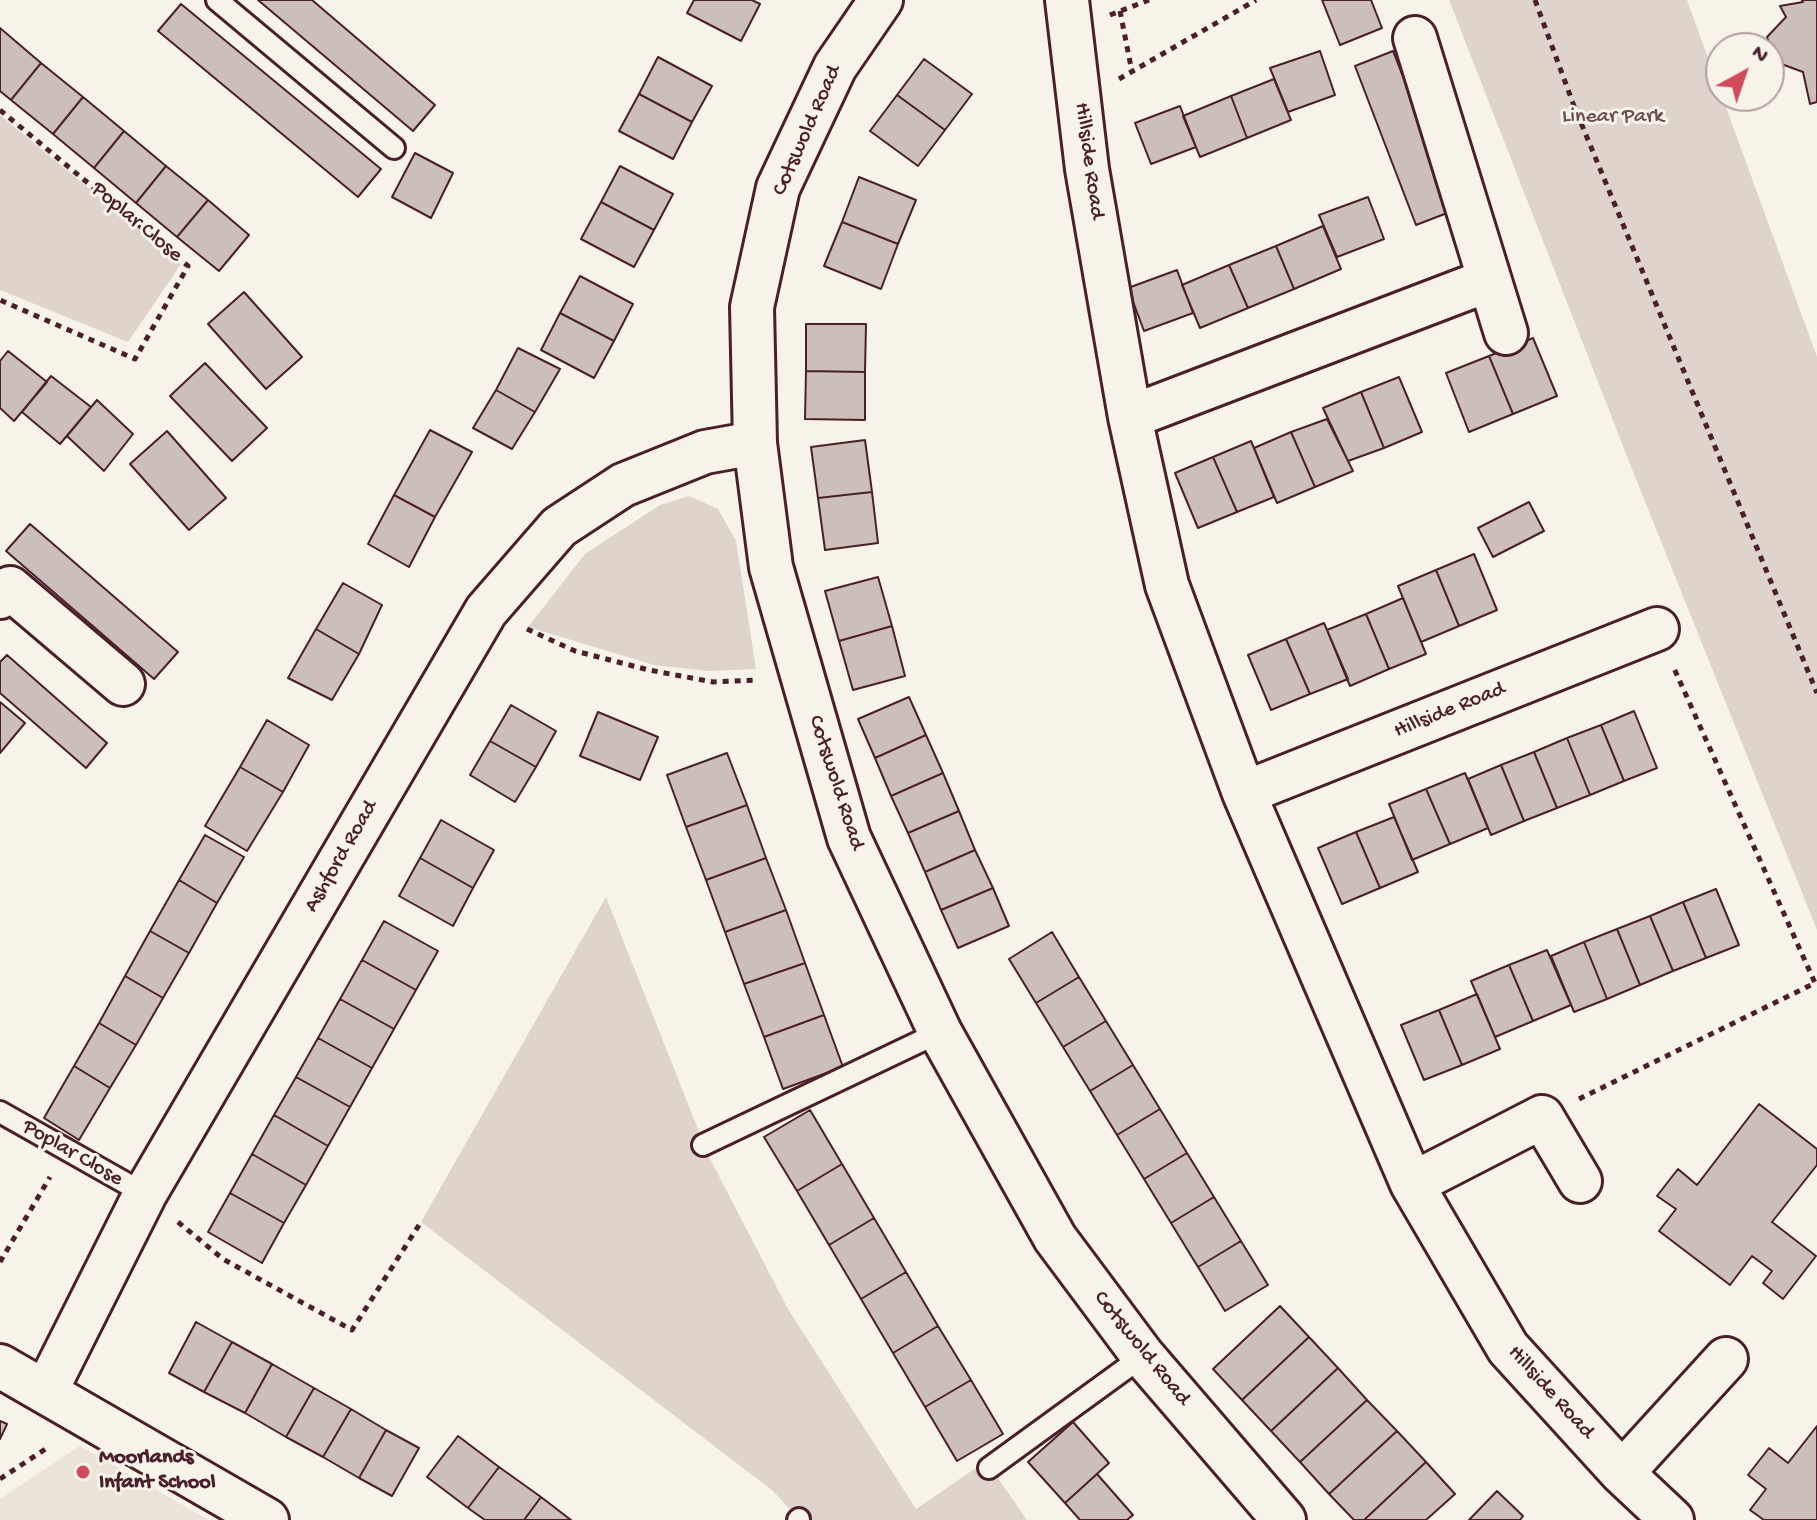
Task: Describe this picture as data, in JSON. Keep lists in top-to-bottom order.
{
  "streets": {
    "street": ["Cotswold Road", "Hillside Road", "Ashford Road"],
    "lane": ["Poplar Close"]
  },
  "crossings": [
    ["Cotswold Road", "Ashford Road"],
    ["Poplar Close", "Ashford Road"]
  ],
  "parks": ["Linear Park"],
  "places": ["Moorlands Infant School"],
  "north": "top right"
}
